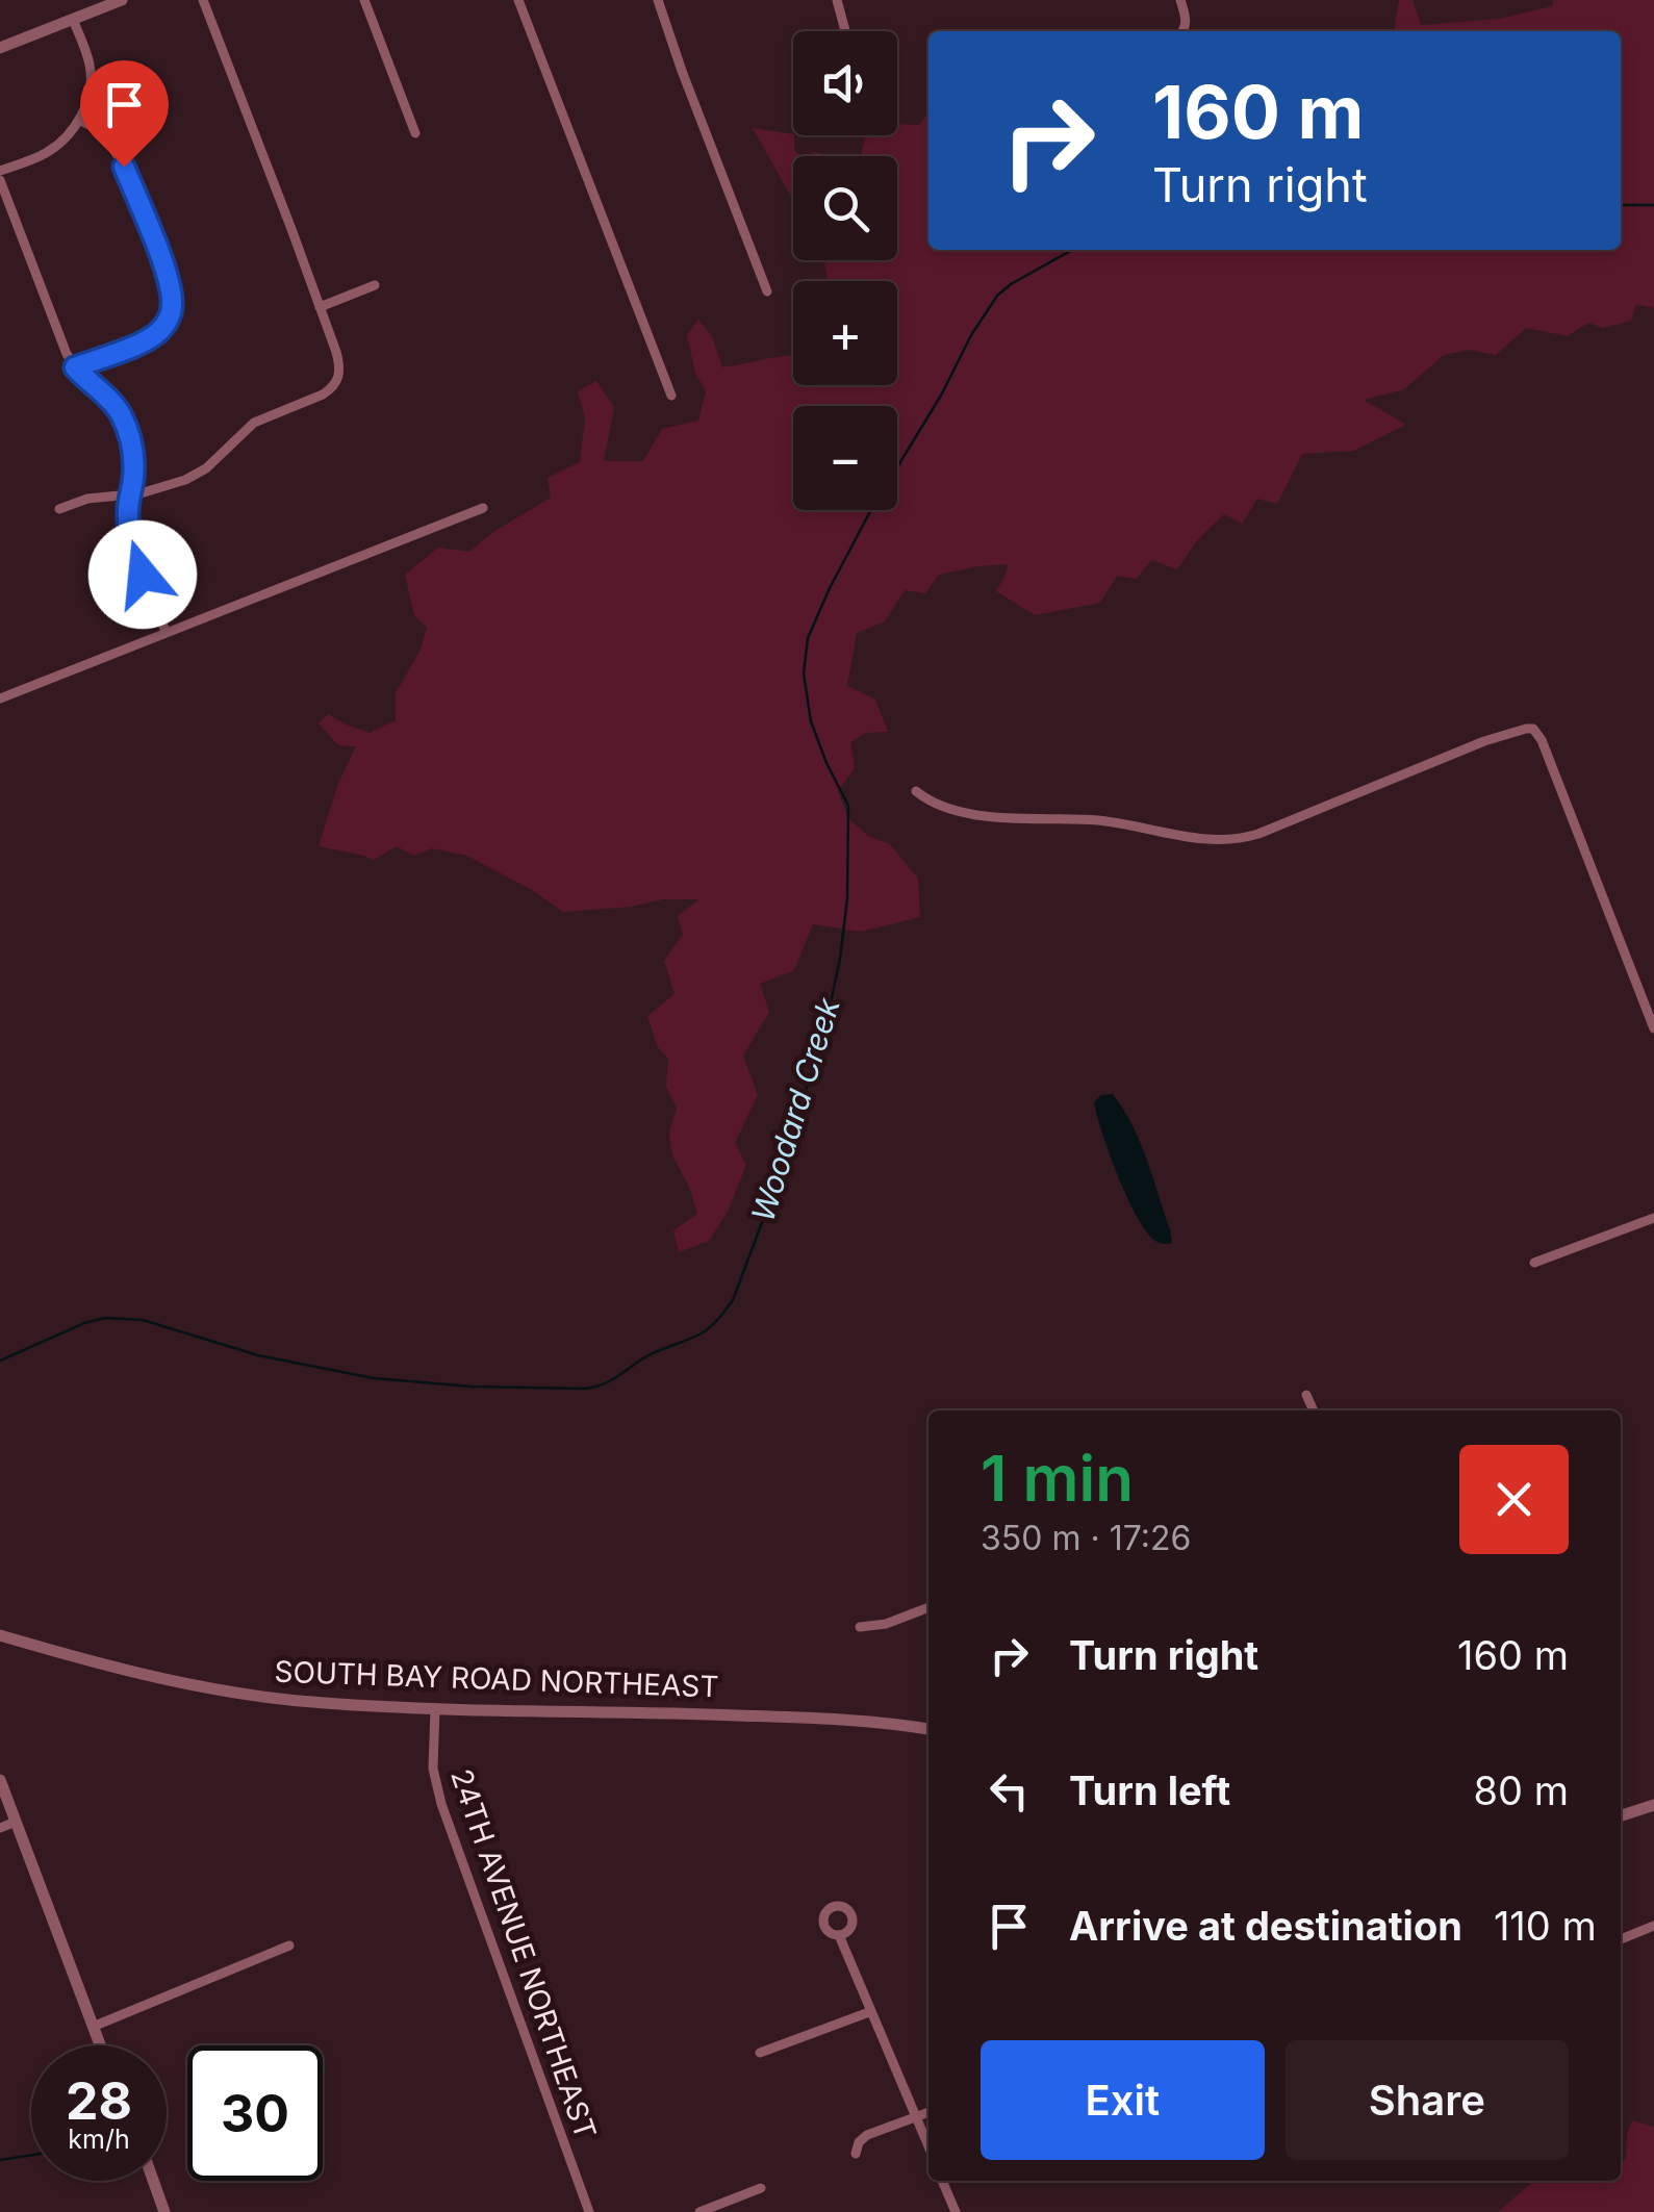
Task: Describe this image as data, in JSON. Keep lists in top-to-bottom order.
{
  "streets": {
    "street": ["SOUTH BAY ROAD NORTHEAST", "24TH AVENUE NORTHEAST"]
  },
  "crossings": [
    ["SOUTH BAY ROAD NORTHEAST", "24TH AVENUE NORTHEAST"]
  ],
  "water": ["Woodard Creek"],
  "page": {
    "map_buttons": ["+", "−"],
    "turn": ["160 m", "Turn right"],
    "heading": ["1 min", "350 m · 17:26"],
    "list": [
      {
        "name": "Turn right",
        "value": "160 m"
      },
      {
        "name": "Turn left",
        "value": "80 m"
      },
      {
        "name": "Arrive at destination",
        "value": "110 m"
      }
    ],
    "buttons": ["Exit", "Share"],
    "speed": "28 km/h",
    "limit": "30"
  }
}
